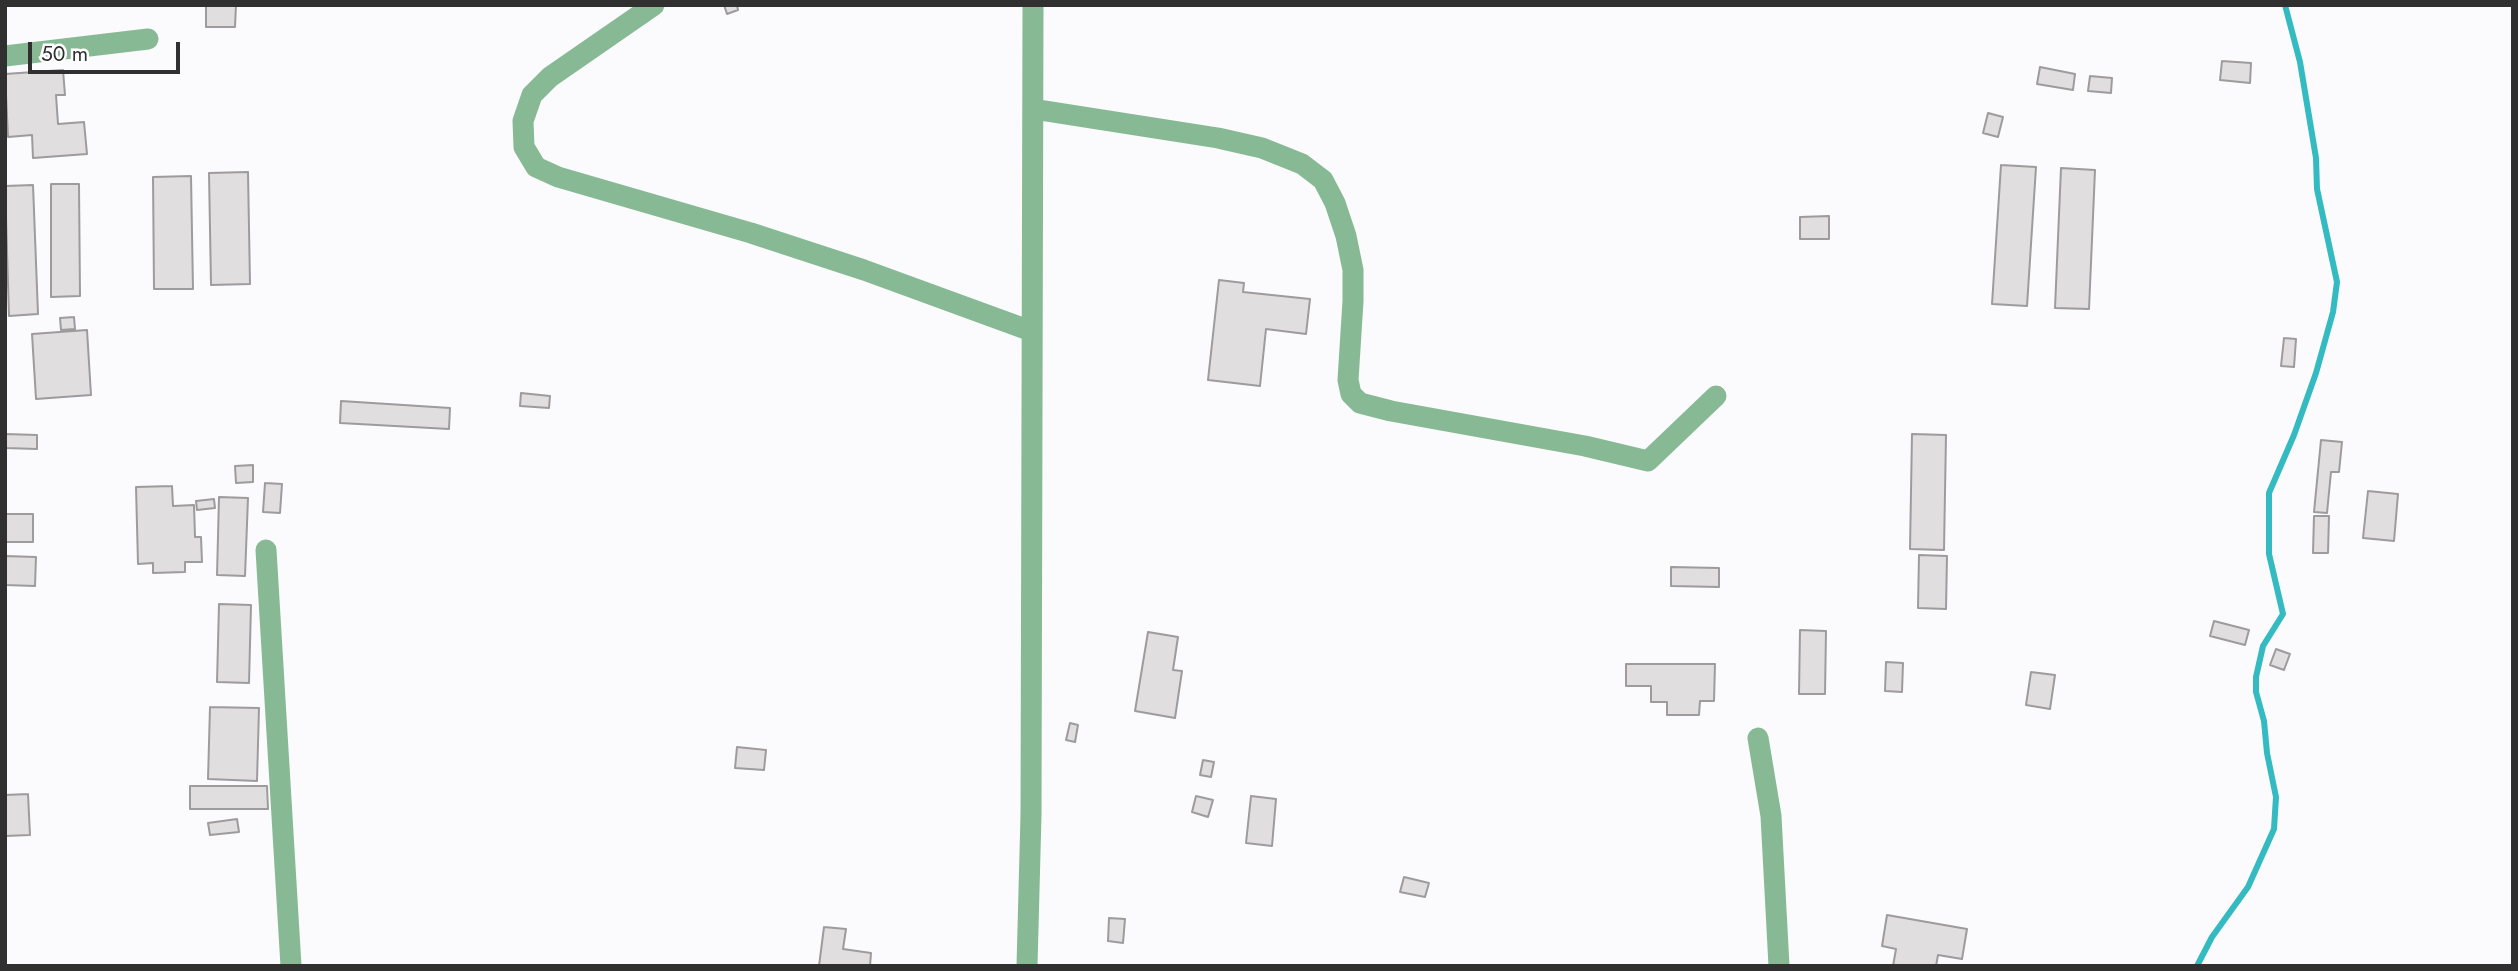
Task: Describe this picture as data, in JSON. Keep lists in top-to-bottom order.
{
  "scale_bar": "50 m"
}
